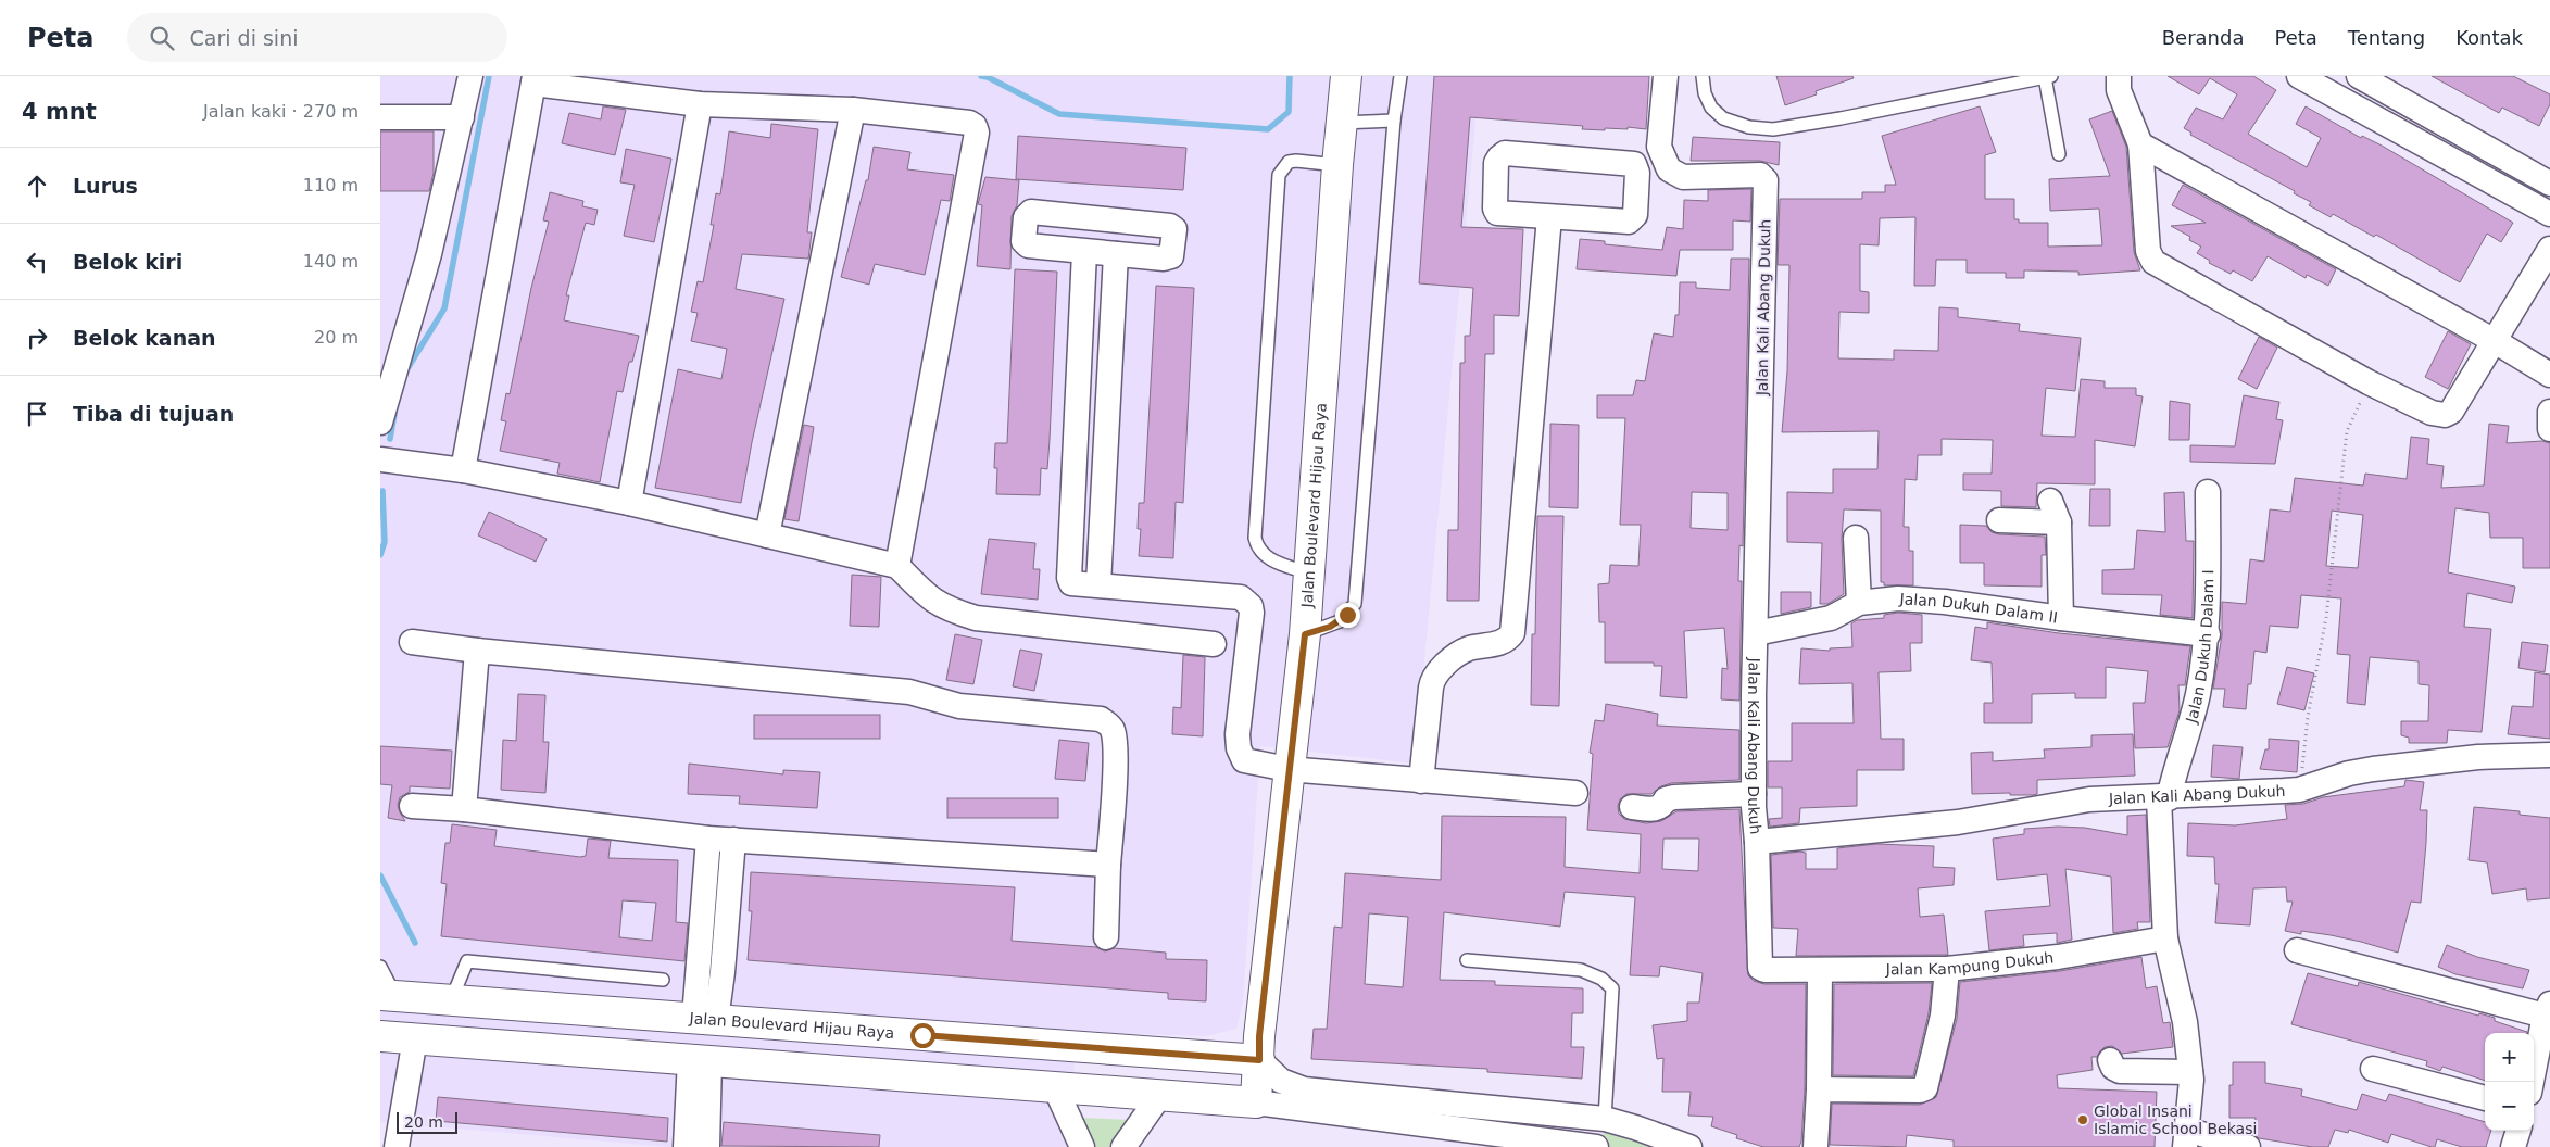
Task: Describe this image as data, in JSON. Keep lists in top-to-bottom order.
{
  "streets": {
    "street": [
      "Jalan Kali Abang Dukuh",
      "Jalan Boulevard Hijau Raya",
      "Jalan Dukuh Dalam II",
      "Jalan Dukuh Dalam I",
      "Jalan Kampung Dukuh"
    ]
  },
  "crossings": [
    ["Jalan Kali Abang Dukuh", "Jalan Dukuh Dalam II"],
    ["Jalan Kali Abang Dukuh", "Jalan Dukuh Dalam I"],
    ["Jalan Kali Abang Dukuh", "Jalan Kampung Dukuh"],
    ["Jalan Dukuh Dalam II", "Jalan Dukuh Dalam I"]
  ],
  "places": ["Global Insani Islamic School Bekasi"],
  "scale_bar": "20 m",
  "page": {
    "header": "Peta",
    "search": "Cari di sini",
    "nav": [
      "Beranda",
      "Peta",
      "Tentang",
      "Kontak"
    ],
    "heading": ["4 mnt", "Jalan kaki · 270 m"],
    "list": [
      ["Lurus", "110 m"],
      ["Belok kiri", "140 m"],
      ["Belok kanan", "20 m"],
      "Tiba di tujuan"
    ],
    "map_buttons": ["+", "−"],
    "scale": "20 m"
  }
}
